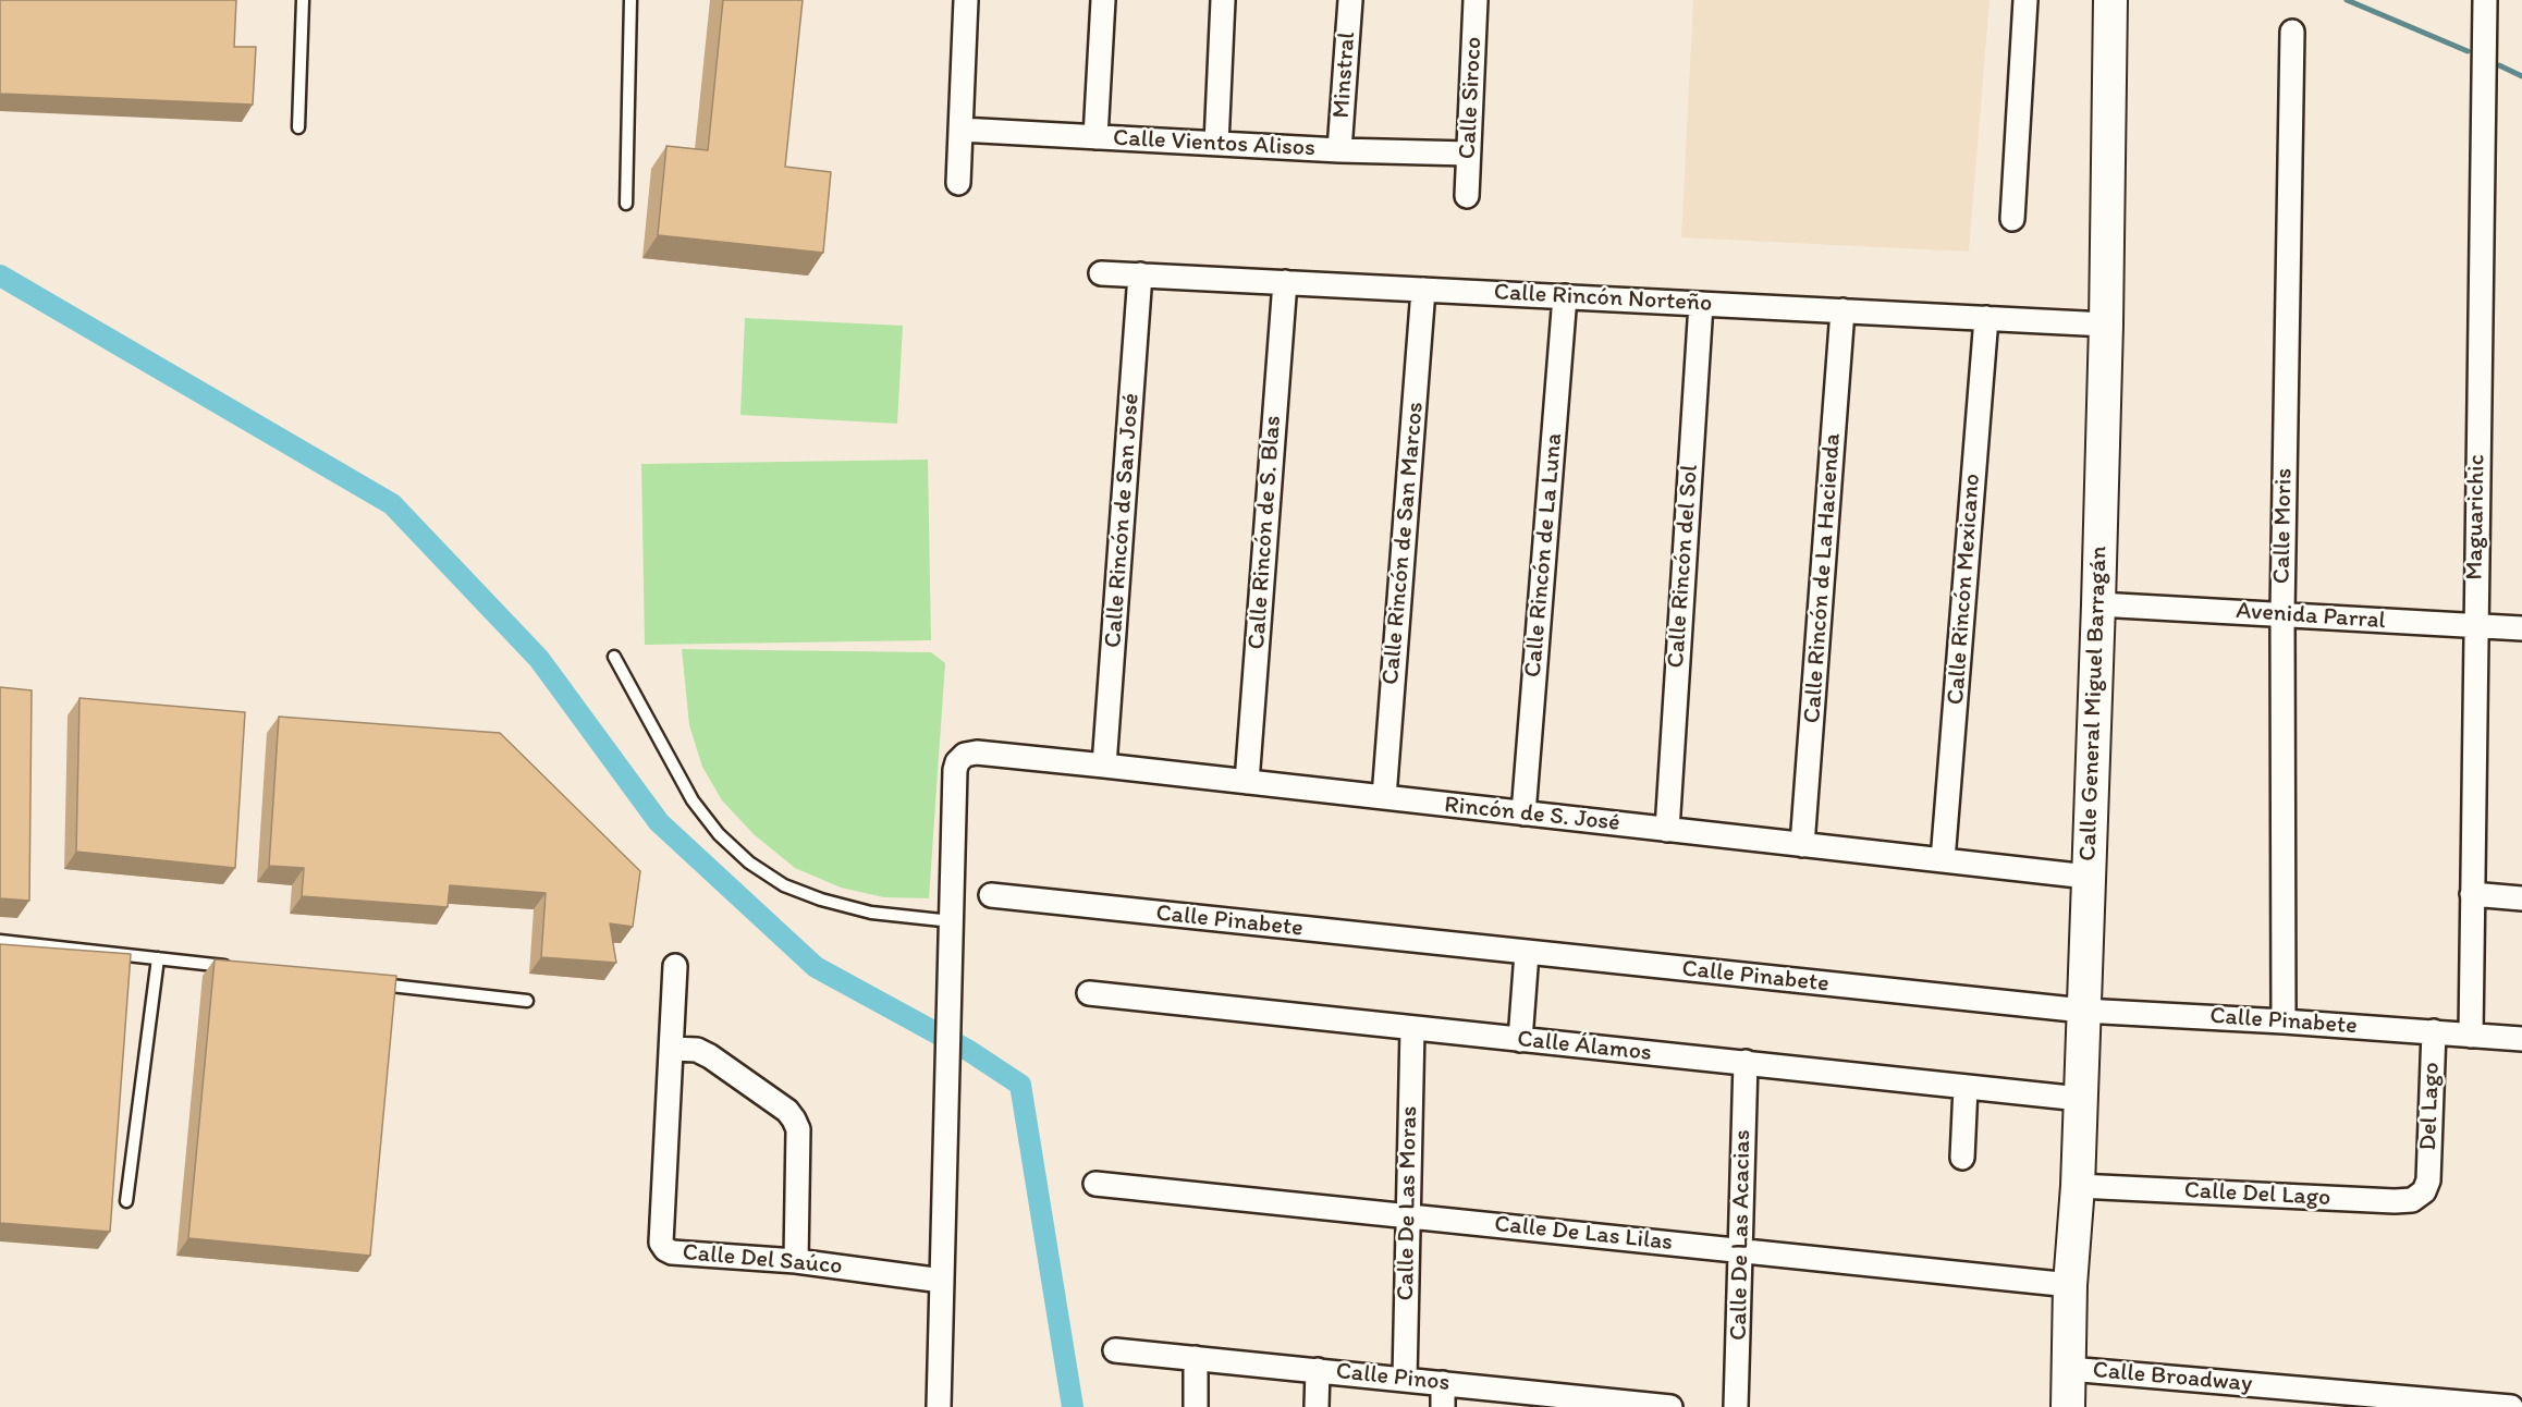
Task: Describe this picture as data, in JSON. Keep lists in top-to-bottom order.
{
  "streets": {
    "main road": ["Calle General Miguel Barragán"],
    "street": [
      "Minstral",
      "Calle Siroco",
      "Calle Vientos Alisos",
      "Calle Rincón Norteño",
      "Maguarichic",
      "Calle Rincón de San José",
      "Calle Moris",
      "Calle Rincón de S. Blas",
      "Calle Rincón de San Marcos",
      "Calle Rincón de La Luna",
      "Calle Rincón del Sol",
      "Calle Rincón de La Hacienda",
      "Calle Rincón Mexicano",
      "Avenida Parral",
      "Rincón de S. José",
      "Calle Pinabete",
      "Calle Álamos",
      "Del Lago",
      "Calle Del Lago",
      "Calle De Las Moras",
      "Calle De Las Lilas",
      "Calle De Las Acacias",
      "Calle Del Saúco",
      "Calle Pinos",
      "Calle Broadway"
    ]
  },
  "crossings": [
    ["Minstral", "Calle Vientos Alisos"],
    ["Calle Siroco", "Calle Vientos Alisos"],
    ["Calle Rincón Norteño", "Calle Rincón de San José"],
    ["Calle Rincón Norteño", "Calle Rincón de S. Blas"],
    ["Calle Rincón Norteño", "Calle Rincón de San Marcos"],
    ["Calle Rincón Norteño", "Calle Rincón de La Luna"],
    ["Calle Rincón Norteño", "Calle Rincón del Sol"],
    ["Calle Rincón Norteño", "Calle Rincón de La Hacienda"],
    ["Calle Rincón Norteño", "Calle Rincón Mexicano"],
    ["Calle Rincón Norteño", "Calle General Miguel Barragán"],
    ["Maguarichic", "Avenida Parral"],
    ["Maguarichic", "Calle Pinabete"],
    ["Calle Rincón de San José", "Rincón de S. José"],
    ["Calle Moris", "Avenida Parral"],
    ["Calle Moris", "Calle Pinabete"],
    ["Calle Rincón de S. Blas", "Rincón de S. José"],
    ["Calle Rincón de San Marcos", "Rincón de S. José"],
    ["Calle Rincón de La Luna", "Rincón de S. José"],
    ["Calle Rincón del Sol", "Rincón de S. José"],
    ["Calle Rincón de La Hacienda", "Rincón de S. José"],
    ["Calle Rincón Mexicano", "Rincón de S. José"],
    ["Avenida Parral", "Calle General Miguel Barragán"],
    ["Calle General Miguel Barragán", "Rincón de S. José"],
    ["Calle General Miguel Barragán", "Calle Pinabete"],
    ["Calle General Miguel Barragán", "Calle Álamos"],
    ["Calle General Miguel Barragán", "Calle Del Lago"],
    ["Calle General Miguel Barragán", "Calle De Las Lilas"],
    ["Calle General Miguel Barragán", "Calle Broadway"],
    ["Calle Pinabete", "Del Lago"],
    ["Calle Álamos", "Calle De Las Moras"],
    ["Calle Álamos", "Calle De Las Acacias"],
    ["Del Lago", "Calle Del Lago"],
    ["Calle De Las Moras", "Calle De Las Lilas"],
    ["Calle De Las Moras", "Calle Pinos"],
    ["Calle De Las Lilas", "Calle De Las Acacias"]
  ]
}
